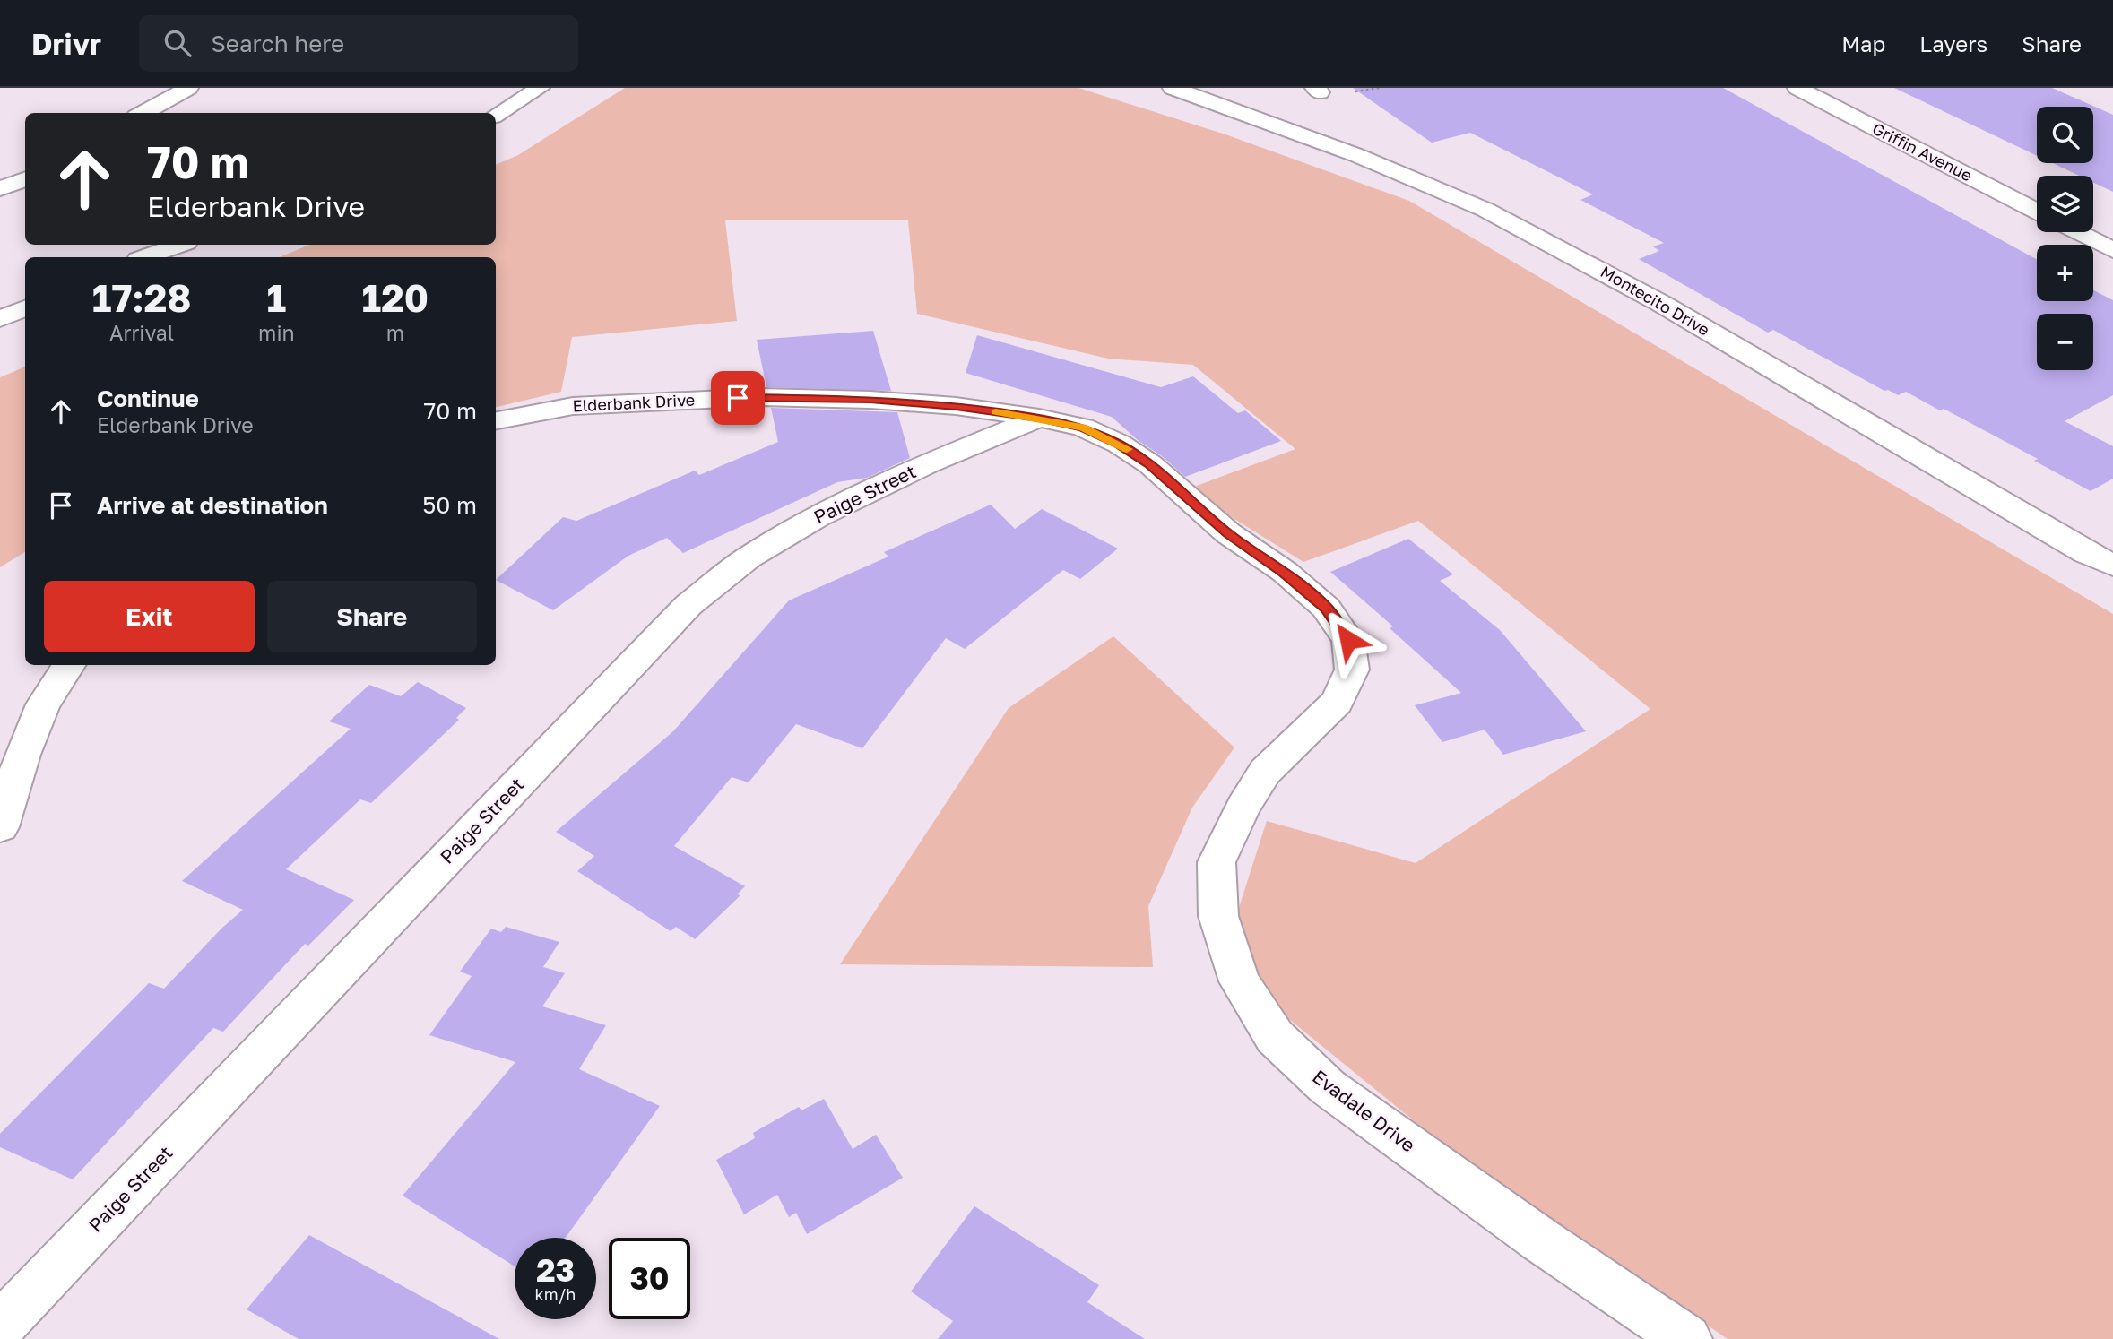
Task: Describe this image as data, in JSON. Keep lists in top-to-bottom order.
{
  "streets": {
    "street": [
      "Griffin Avenue",
      "Montecito Drive",
      "Elderbank Drive",
      "Paige Street",
      "Evadale Drive"
    ]
  },
  "crossings": [
    ["Elderbank Drive", "Paige Street"],
    ["Elderbank Drive", "Evadale Drive"],
    ["Paige Street", "Evadale Drive"]
  ],
  "page": {
    "header": "Drivr",
    "search": "Search here",
    "nav": ["Map", "Layers", "Share"],
    "map_buttons": ["+", "−"],
    "turn": ["70 m", "Elderbank Drive"],
    "eta": [
      "17:28",
      "Arrival",
      "1",
      "min",
      "120",
      "m"
    ],
    "list": [
      {
        "name": "Continue",
        "note": "Elderbank Drive",
        "value": "70 m"
      },
      {
        "name": "Arrive at destination",
        "value": "50 m"
      }
    ],
    "buttons": ["Exit", "Share"],
    "speed": "23 km/h",
    "limit": "30"
  }
}
